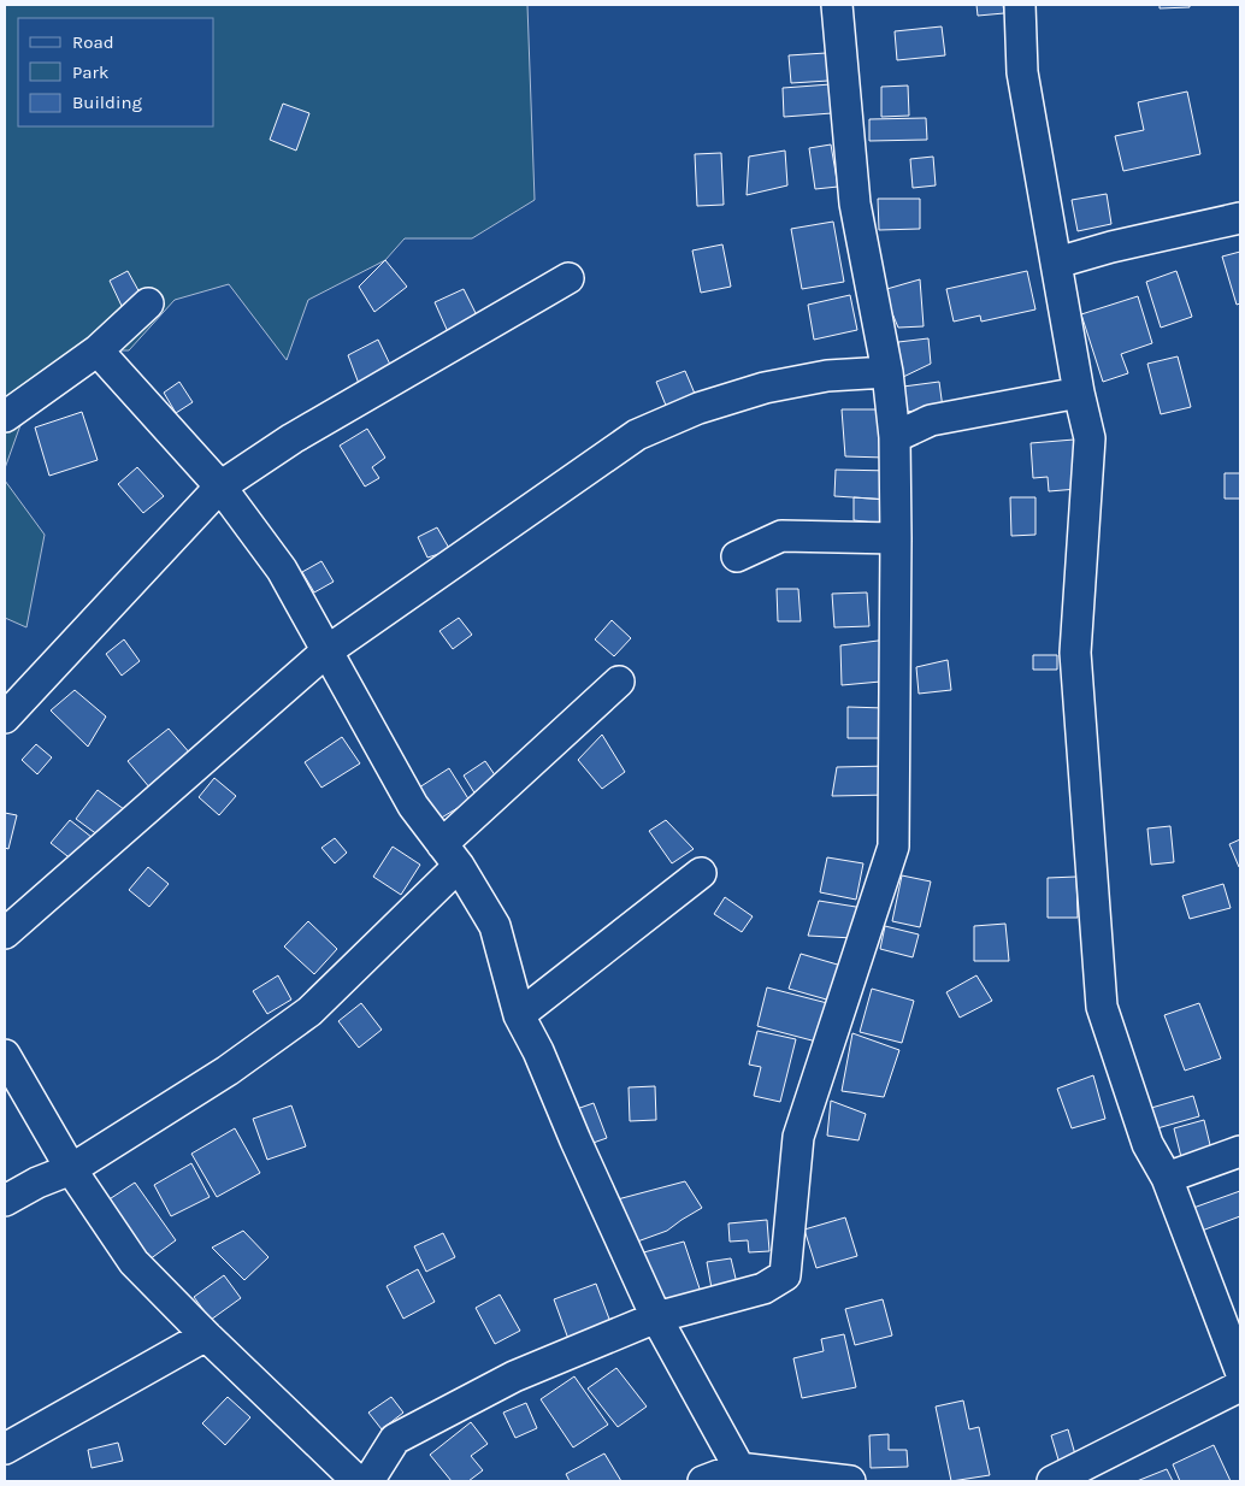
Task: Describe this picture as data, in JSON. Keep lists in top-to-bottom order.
{
  "legend": ["Road", "Park", "Building"]
}
